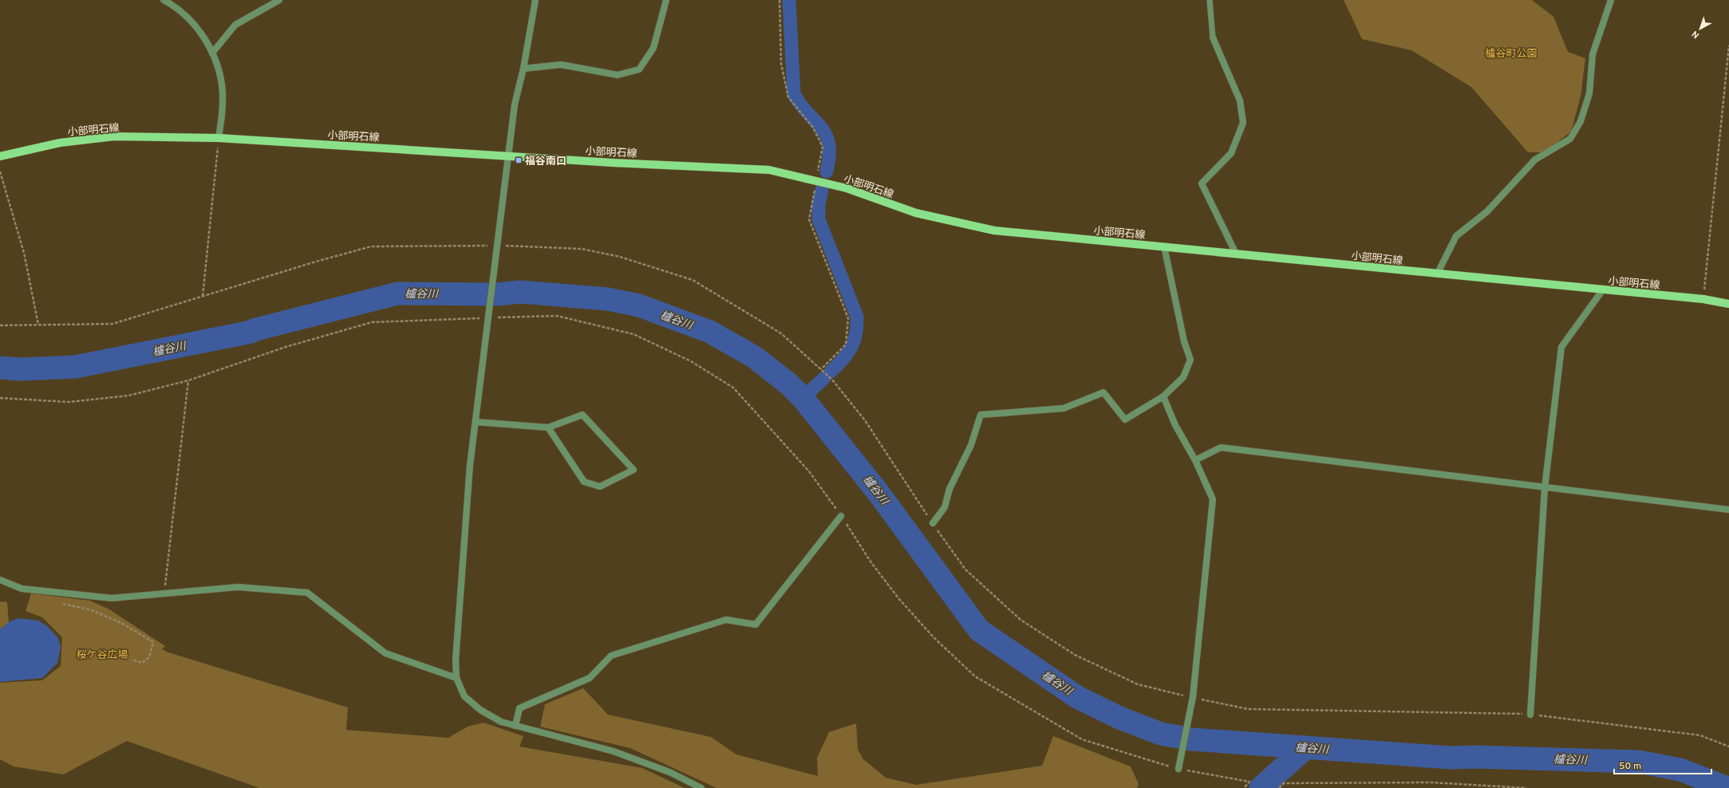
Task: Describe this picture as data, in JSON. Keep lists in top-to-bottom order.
{
  "streets": {
    "main road": ["小部明石線"]
  },
  "water": ["櫨谷川"],
  "parks": ["櫨谷町公園", "桜ケ谷広場"],
  "places": {
    "transit": ["福谷南口"]
  },
  "scale_bar": "50 m",
  "north": "bottom left"
}
